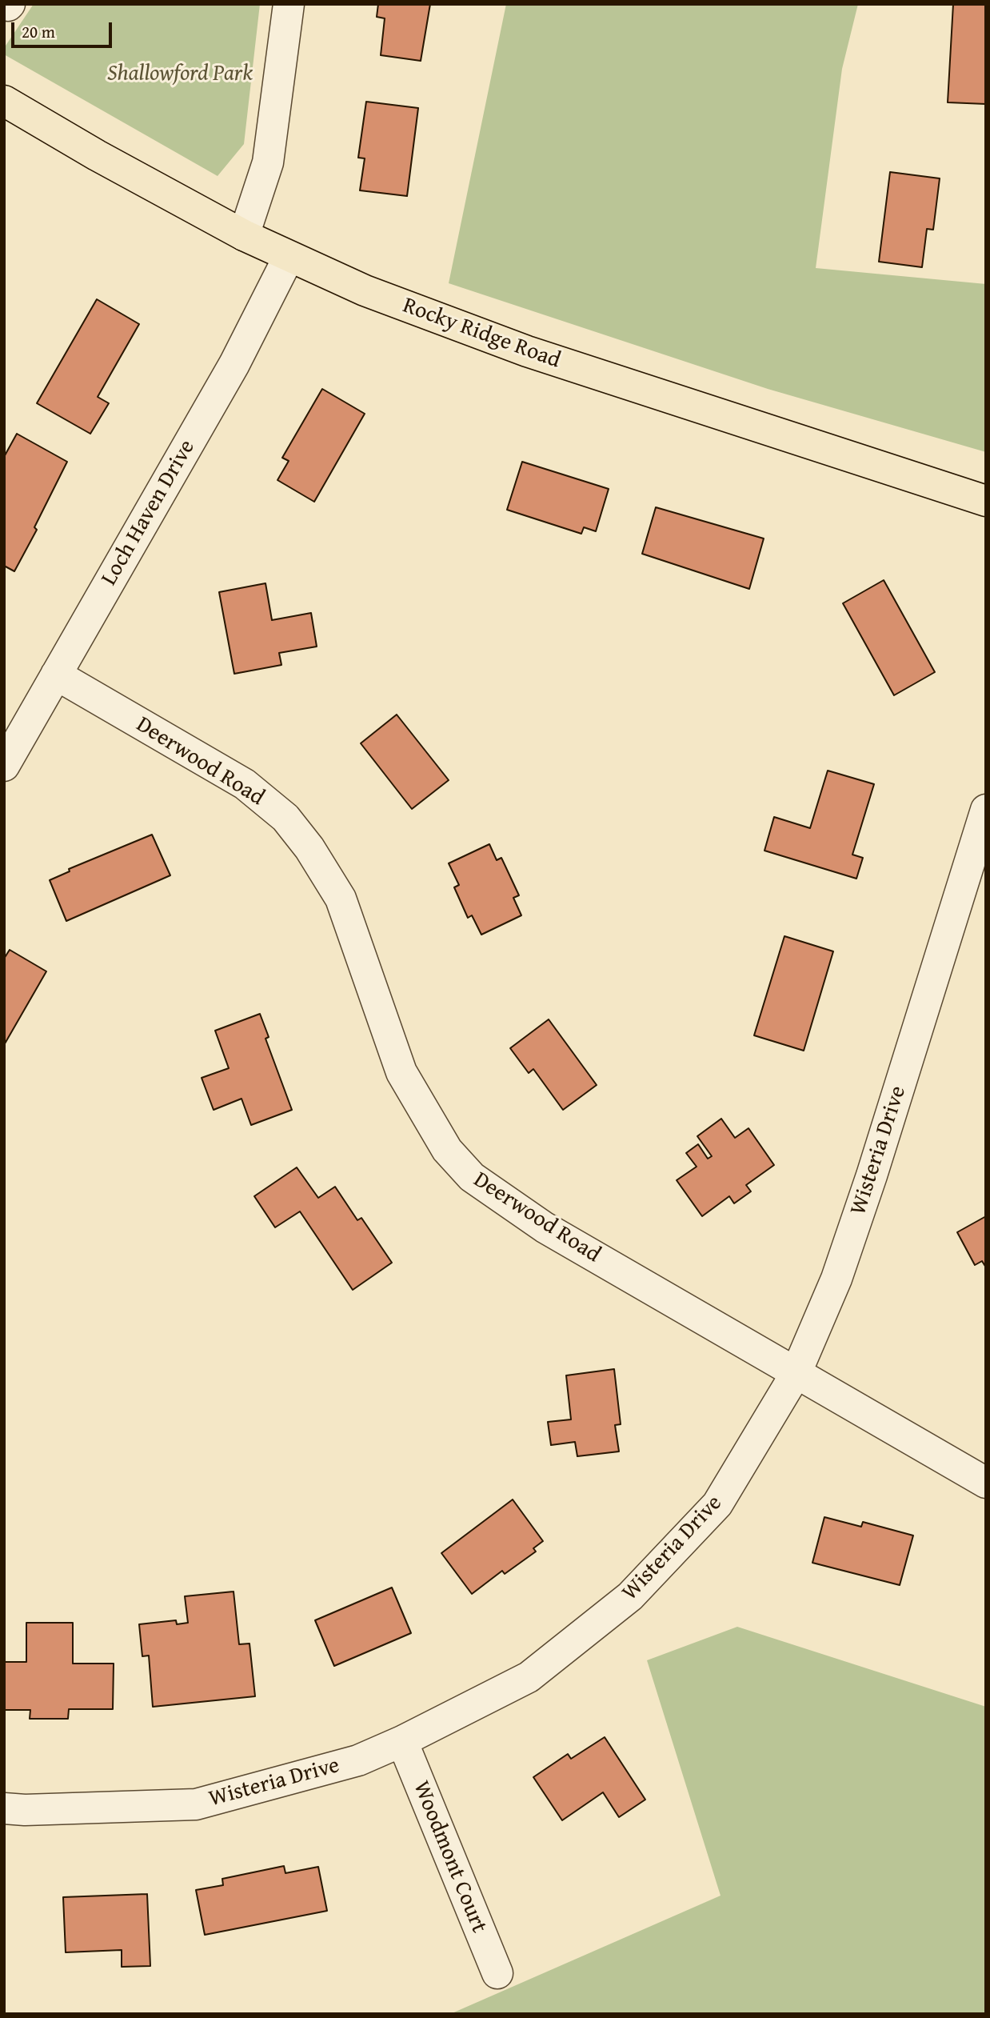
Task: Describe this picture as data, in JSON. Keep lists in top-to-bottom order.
{
  "streets": {
    "main road": ["Rocky Ridge Road"],
    "street": [
      "Loch Haven Drive",
      "Deerwood Road",
      "Wisteria Drive",
      "Woodmont Court"
    ]
  },
  "crossings": [
    ["Rocky Ridge Road", "Loch Haven Drive"],
    ["Loch Haven Drive", "Deerwood Road"],
    ["Deerwood Road", "Wisteria Drive"],
    ["Wisteria Drive", "Woodmont Court"]
  ],
  "parks": ["Shallowford Park"],
  "scale_bar": "20 m"
}
